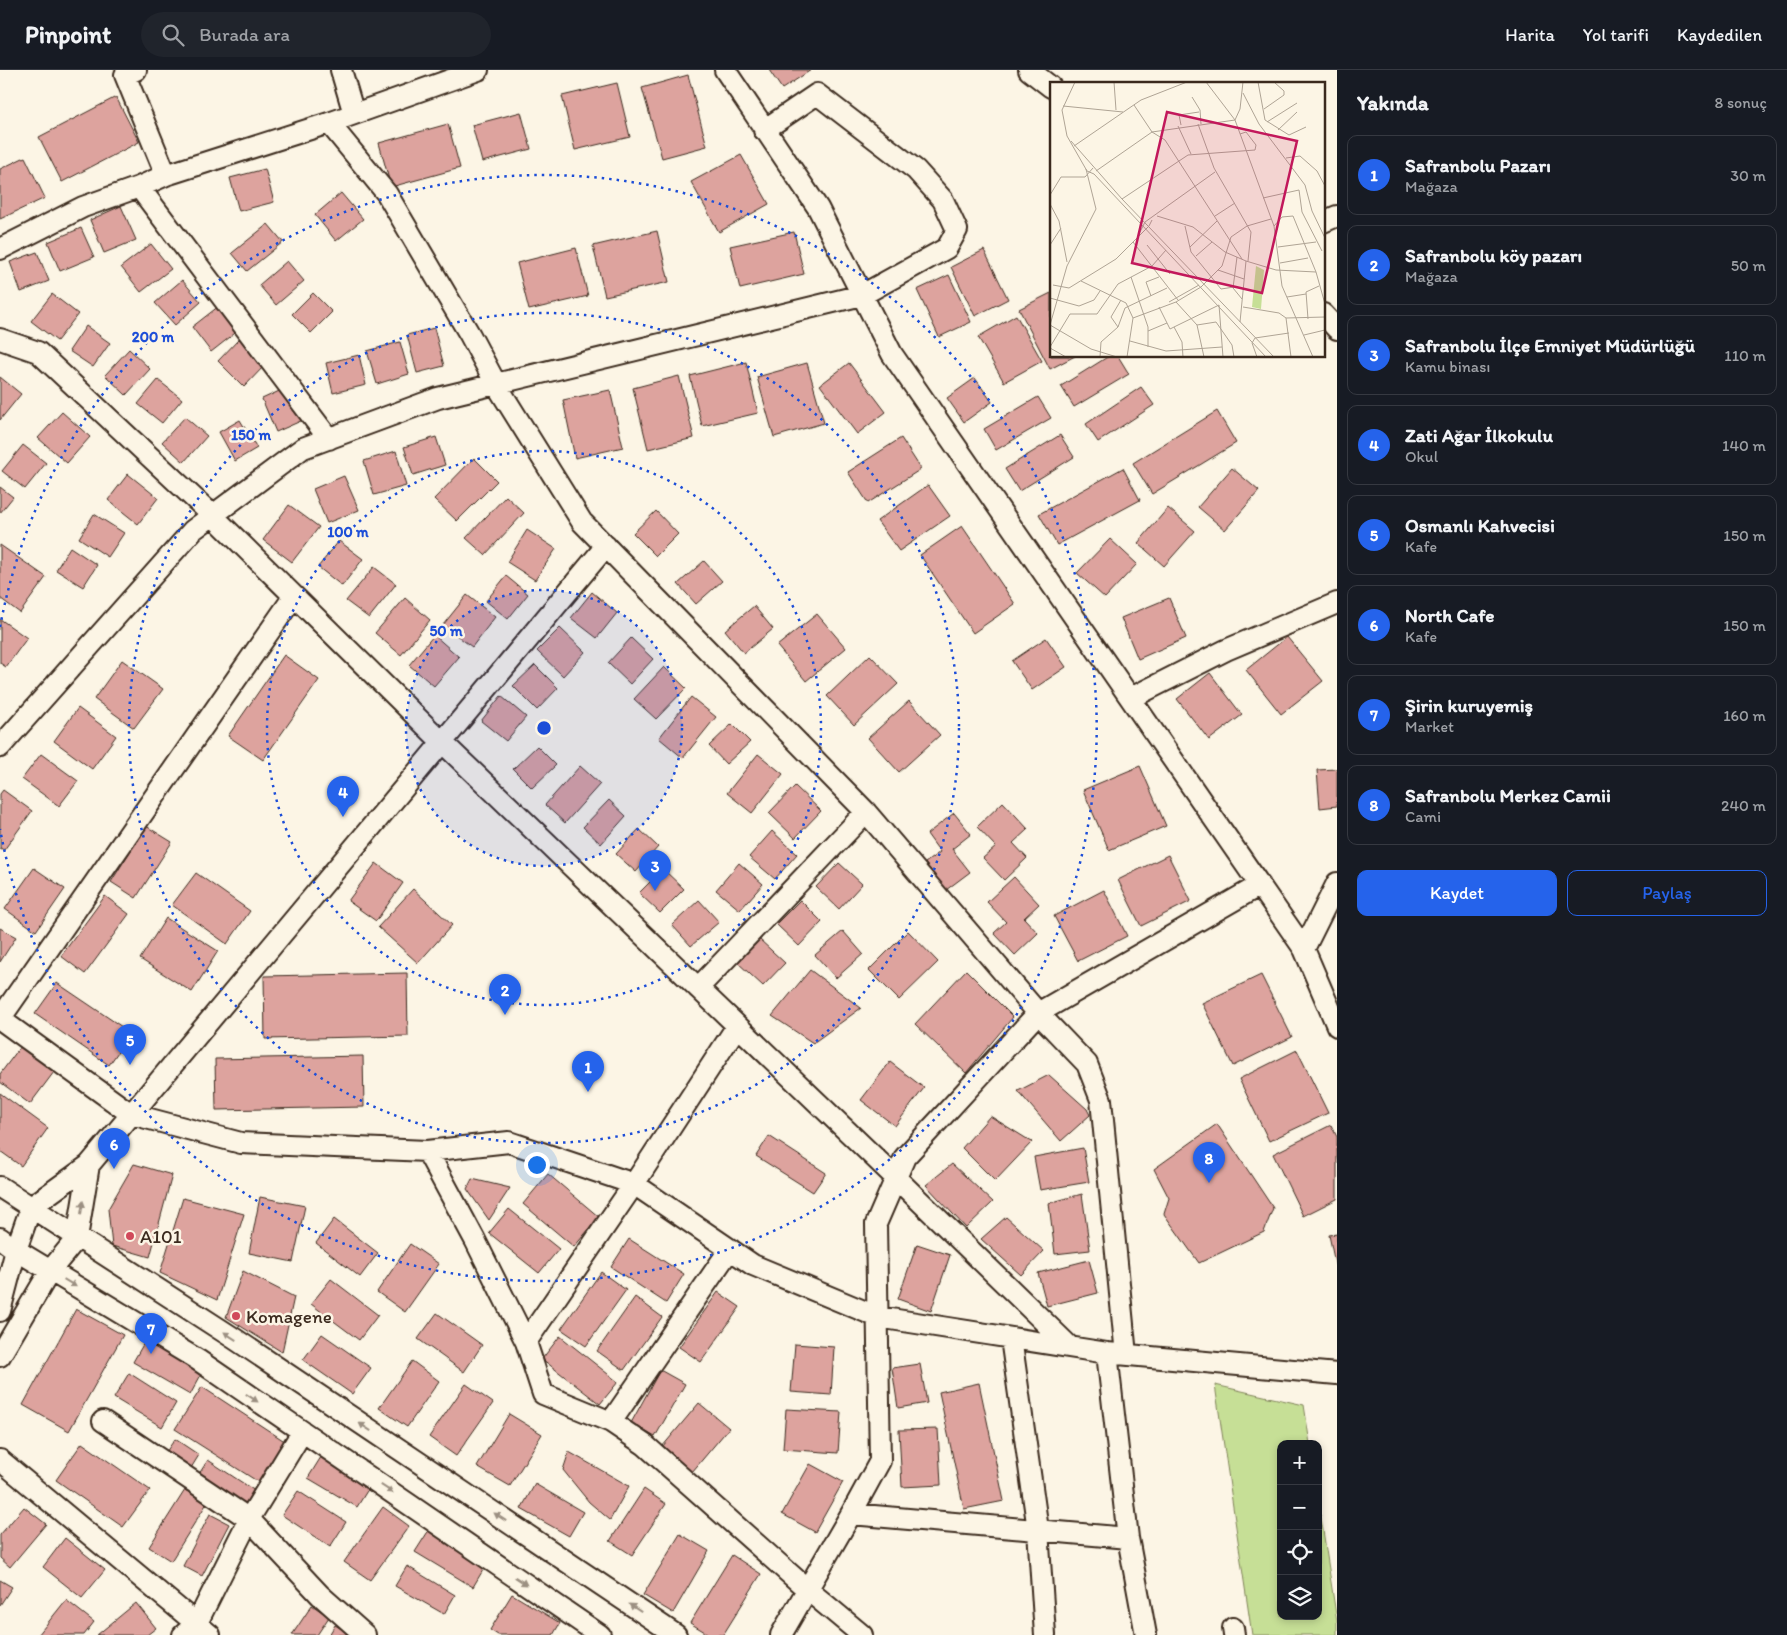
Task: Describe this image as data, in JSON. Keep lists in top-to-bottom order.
{
  "places": ["A101", "Komagene"],
  "page": {
    "header": "Pinpoint",
    "search": "Burada ara",
    "nav": ["Harita", "Yol tarifi", "Kaydedilen"],
    "heading": ["Yakında", "8 sonuç"],
    "list": [
      {
        "mark": "1",
        "name": "Safranbolu Pazarı",
        "note": "Mağaza",
        "value": "30 m"
      },
      {
        "mark": "2",
        "name": "Safranbolu köy pazarı",
        "note": "Mağaza",
        "value": "50 m"
      },
      {
        "mark": "3",
        "name": "Safranbolu İlçe Emniyet Müdürlüğü",
        "note": "Kamu binası",
        "value": "110 m"
      },
      {
        "mark": "4",
        "name": "Zati Ağar İlkokulu",
        "note": "Okul",
        "value": "140 m"
      },
      {
        "mark": "5",
        "name": "Osmanlı Kahvecisi",
        "note": "Kafe",
        "value": "150 m"
      },
      {
        "mark": "6",
        "name": "North Cafe",
        "note": "Kafe",
        "value": "150 m"
      },
      {
        "mark": "7",
        "name": "Şirin kuruyemiş",
        "note": "Market",
        "value": "160 m"
      },
      {
        "mark": "8",
        "name": "Safranbolu Merkez Camii",
        "note": "Cami",
        "value": "240 m"
      }
    ],
    "pins": [
      "4",
      "3",
      "2",
      "5",
      "1",
      "6",
      "8",
      "7"
    ],
    "buttons": ["Kaydet", "Paylaş"],
    "map_buttons": ["+", "−"]
  },
  "rings": [
    "200 m",
    "150 m",
    "100 m",
    "50 m"
  ]
}
